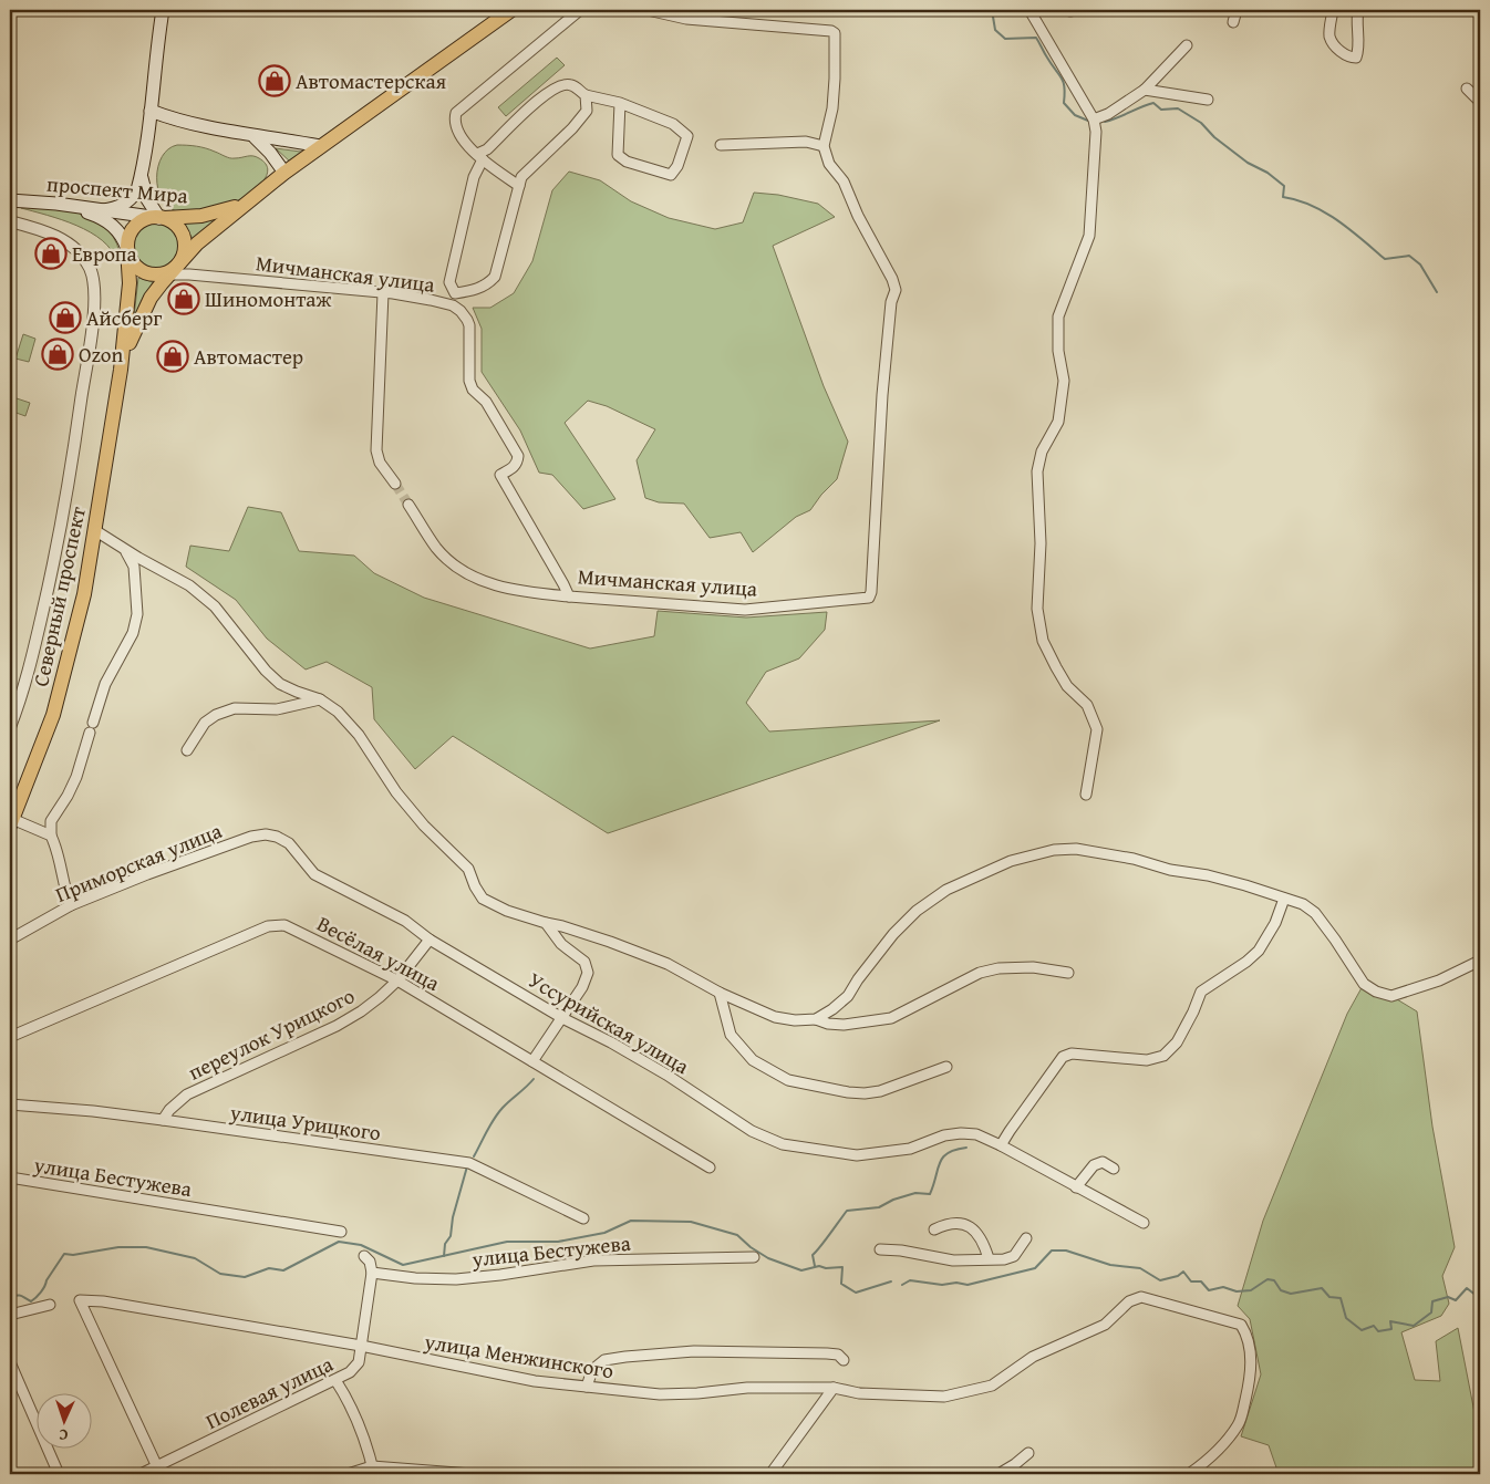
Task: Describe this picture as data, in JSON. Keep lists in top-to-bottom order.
{
  "streets": {
    "main road": ["проспект Мира", "Северный проспект"],
    "street": [
      "Мичманская улица",
      "Приморская улица",
      "Весёлая улица",
      "Уссурийская улица",
      "переулок Урицкого",
      "улица Урицкого",
      "улица Бестужева",
      "улица Менжинского",
      "Полевая улица"
    ]
  },
  "crossings": [
    ["проспект Мира", "Мичманская улица"],
    ["Приморская улица", "Уссурийская улица"],
    ["Весёлая улица", "переулок Урицкого"],
    ["Уссурийская улица", "переулок Урицкого"],
    ["переулок Урицкого", "улица Урицкого"],
    ["улица Бестужева", "Полевая улица"],
    ["улица Менжинского", "Полевая улица"]
  ],
  "places": {
    "shop": [
      "Автомастерская",
      "Европа",
      "Шиномонтаж",
      "Айсберг",
      "Ozon",
      "Автомастер"
    ]
  },
  "north": "bottom"
}
